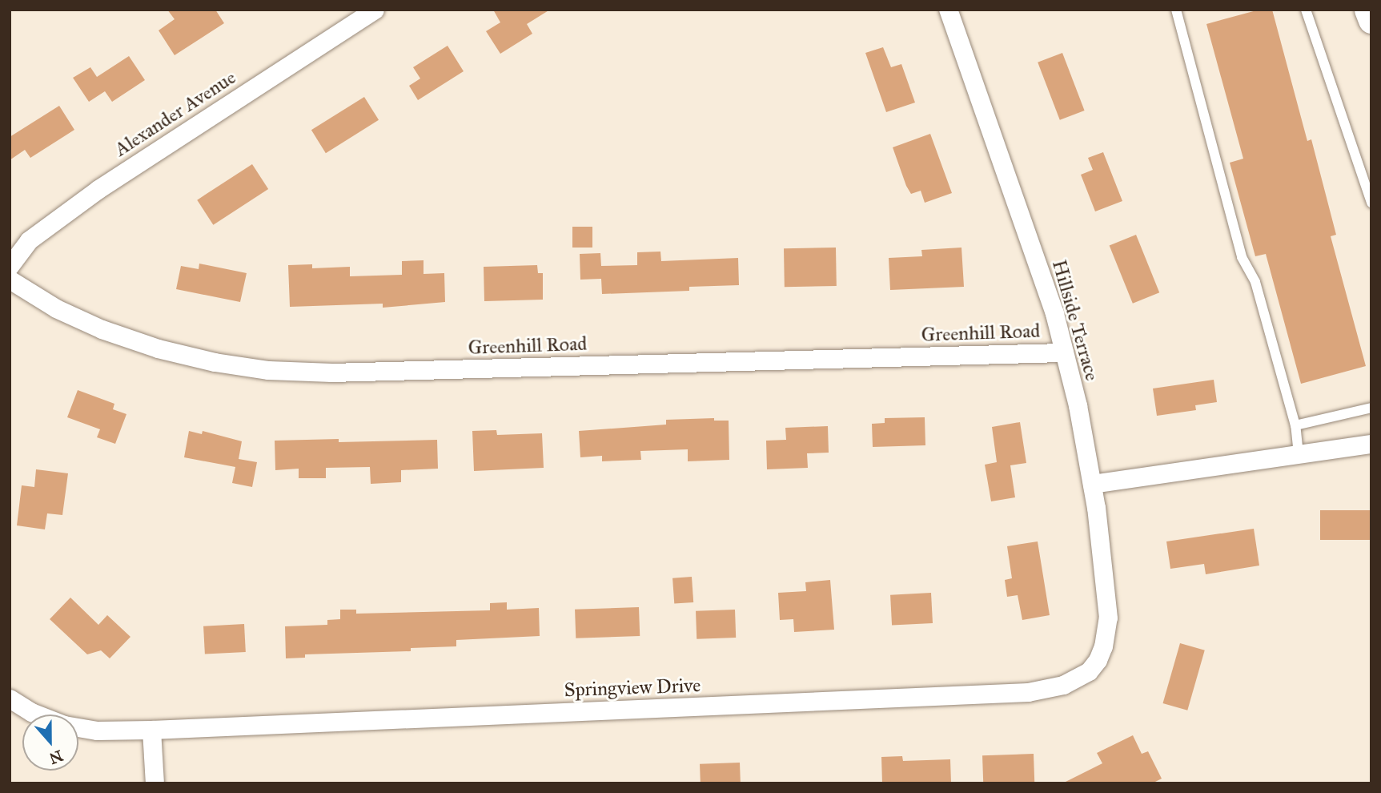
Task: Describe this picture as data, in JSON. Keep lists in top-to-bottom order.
{
  "streets": {
    "street": [
      "Alexander Avenue",
      "Hillside Terrace",
      "Greenhill Road",
      "Springview Drive"
    ]
  },
  "crossings": [
    ["Hillside Terrace", "Greenhill Road"],
    ["Hillside Terrace", "Springview Drive"]
  ],
  "north": "bottom"
}
